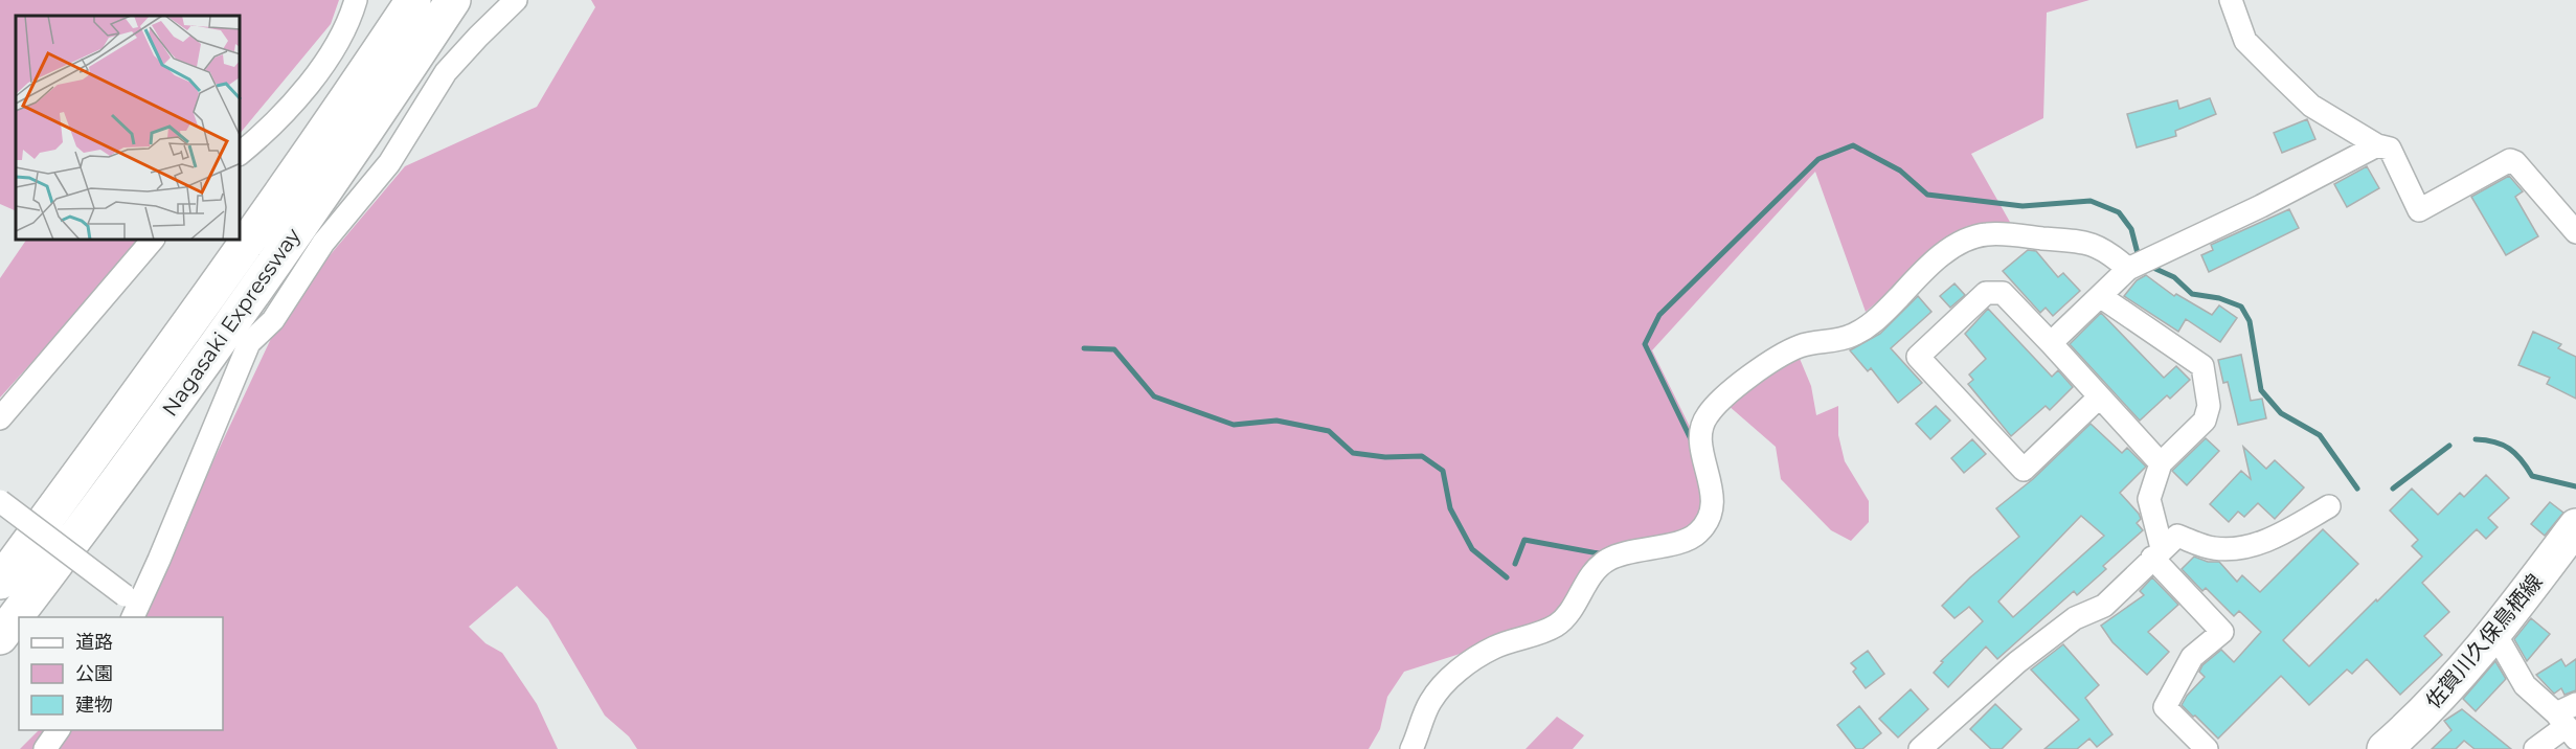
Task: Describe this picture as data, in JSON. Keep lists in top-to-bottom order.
{
  "streets": {
    "main road": ["Nagasaki Expressway", "佐賀川久保鳥栖線"]
  },
  "legend": ["道路", "公園", "建物"]
}
